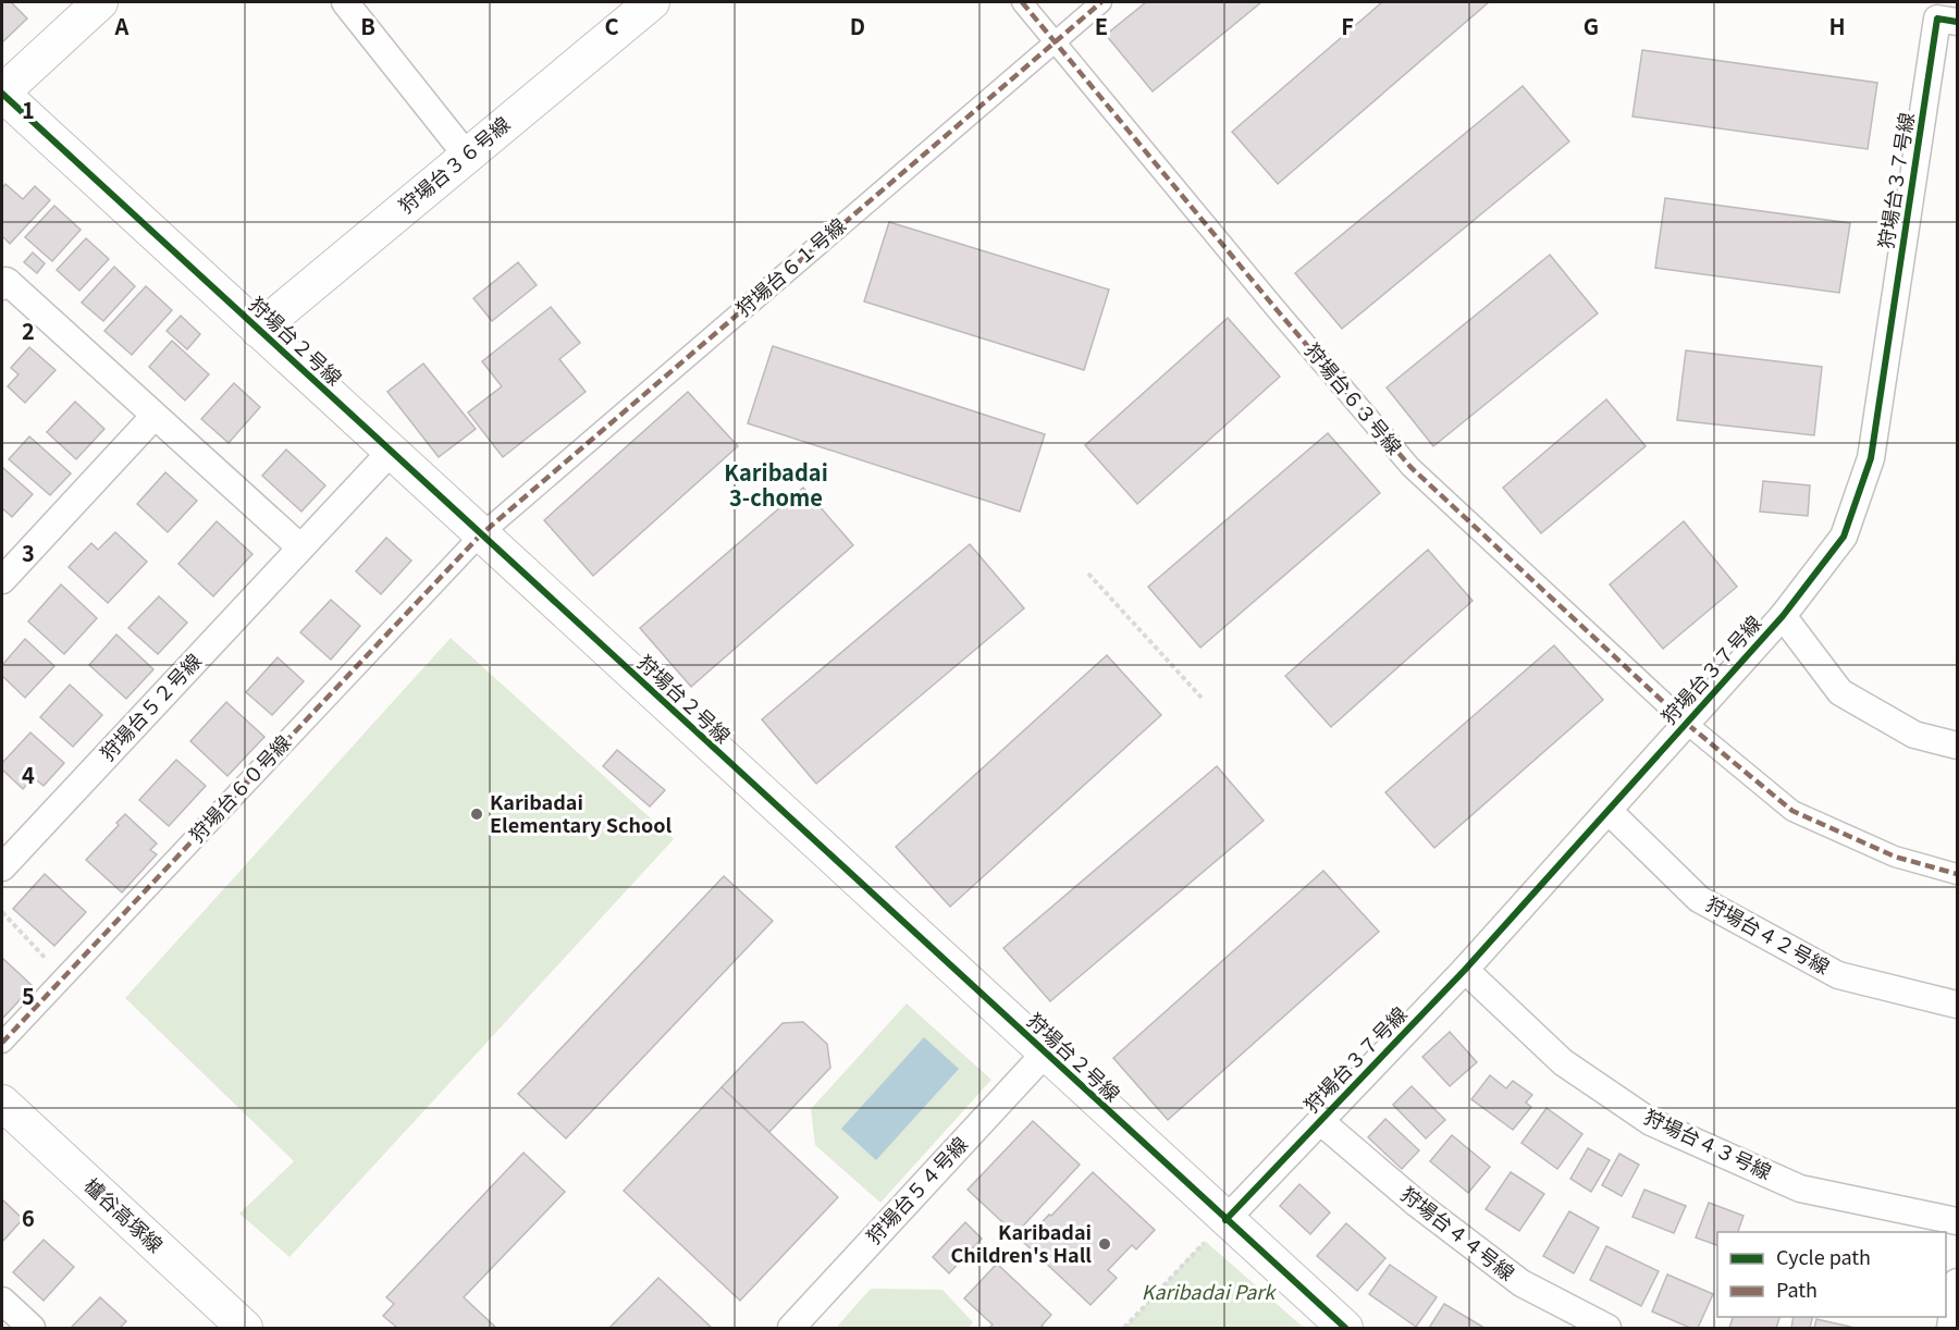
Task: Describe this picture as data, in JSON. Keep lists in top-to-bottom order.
{
  "streets": {
    "street": [
      "狩場台３６号線",
      "狩場台３７号線",
      "狩場台６１号線",
      "狩場台２号線",
      "狩場台６３号線",
      "狩場台５２号線",
      "狩場台６０号線",
      "狩場台４２号線",
      "狩場台４３号線",
      "狩場台５４号線",
      "櫨谷高塚線",
      "狩場台４４号線"
    ]
  },
  "crossings": [
    ["狩場台３６号線", "狩場台２号線"],
    ["狩場台３７号線", "狩場台２号線"],
    ["狩場台３７号線", "狩場台６３号線"],
    ["狩場台３７号線", "狩場台４２号線"],
    ["狩場台３７号線", "狩場台４３号線"],
    ["狩場台３７号線", "狩場台４４号線"],
    ["狩場台６１号線", "狩場台２号線"],
    ["狩場台６１号線", "狩場台６３号線"],
    ["狩場台６１号線", "狩場台６０号線"],
    ["狩場台２号線", "狩場台５２号線"],
    ["狩場台２号線", "狩場台６０号線"],
    ["狩場台２号線", "狩場台５４号線"]
  ],
  "districts": ["Karibadai 3-chome"],
  "parks": ["Karibadai Park"],
  "places": ["Karibadai Elementary School", "Karibadai Children's Hall"],
  "legend": ["Cycle path", "Path"],
  "grid": {
    "columns": [
      "A",
      "B",
      "C",
      "D",
      "E",
      "F",
      "G",
      "H"
    ],
    "rows": [
      "1",
      "2",
      "3",
      "4",
      "5",
      "6"
    ]
  }
}
